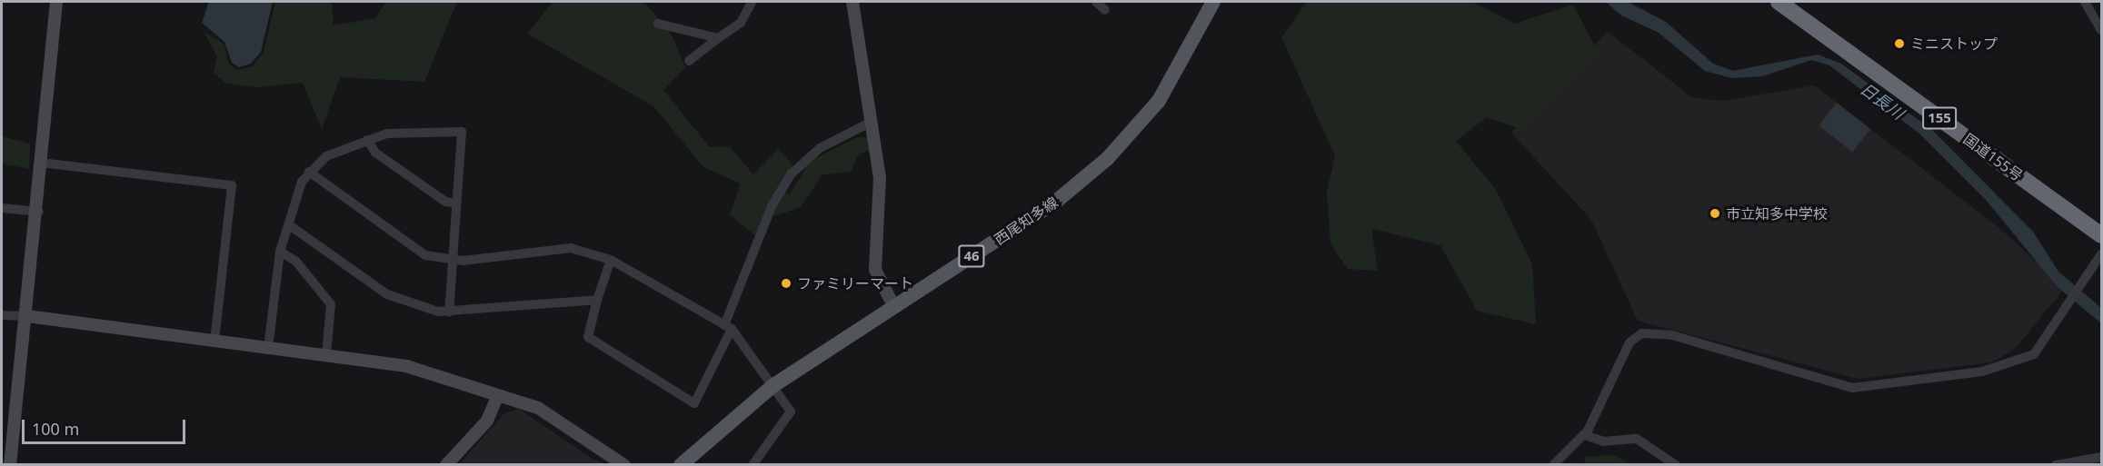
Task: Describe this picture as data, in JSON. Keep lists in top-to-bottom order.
{
  "streets": {
    "highway": ["155", "国道155号"],
    "main road": ["西尾知多線", "46"]
  },
  "water": ["日長川"],
  "places": ["ミニストップ", "市立知多中学校", "ファミリーマート"],
  "scale_bar": "100 m"
}
